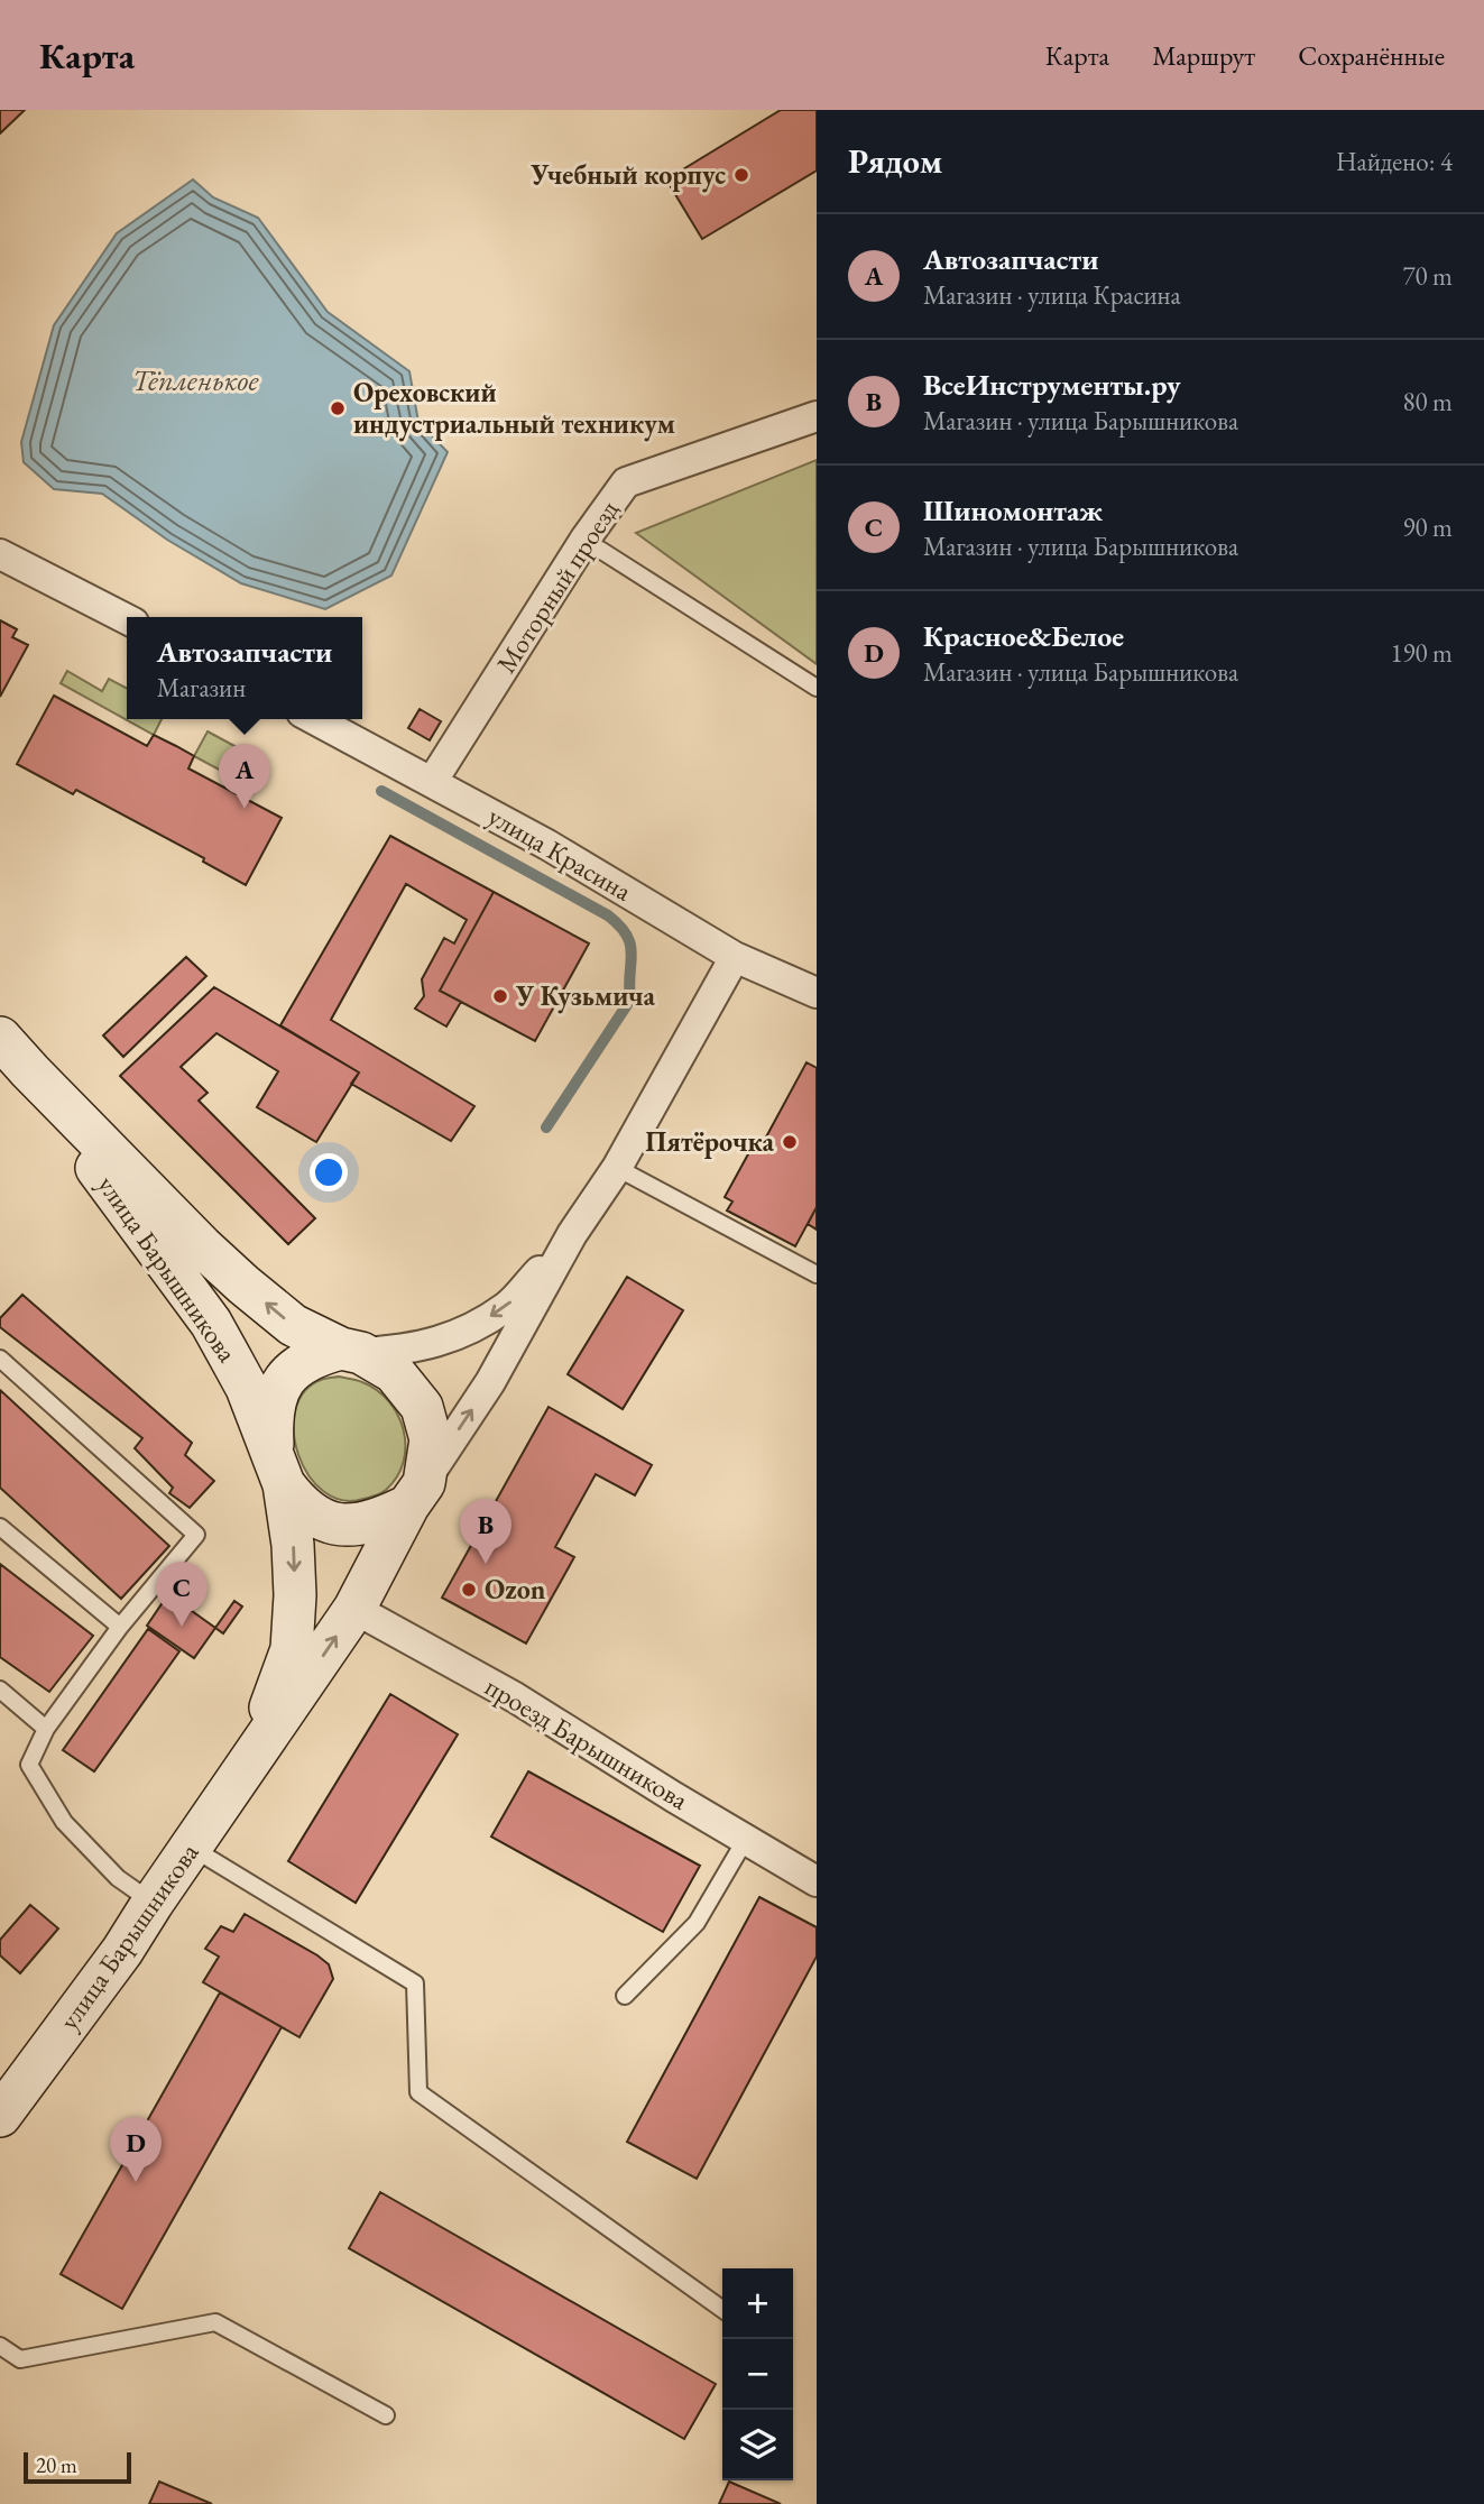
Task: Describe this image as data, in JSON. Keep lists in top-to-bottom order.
{
  "streets": {
    "main road": ["улица Барышникова"],
    "street": ["Моторный проезд", "улица Красина", "проезд Барышникова"]
  },
  "crossings": [
    ["Моторный проезд", "улица Красина"],
    ["улица Барышникова", "проезд Барышникова"]
  ],
  "water": ["Тёпленькое"],
  "places": [
    "Учебный корпус",
    "Ореховский индустриальный техникум",
    "У Кузьмича",
    "Пятёрочка",
    "Ozon"
  ],
  "scale_bar": "20 m",
  "page": {
    "header": "Карта",
    "nav": ["Карта", "Маршрут", "Сохранённые"],
    "heading": ["Рядом", "Найдено: 4"],
    "list": [
      {
        "mark": "A",
        "name": "Автозапчасти",
        "note": "Магазин · улица Красина",
        "value": "70 m"
      },
      {
        "mark": "B",
        "name": "ВсеИнструменты.ру",
        "note": "Магазин · улица Барышникова",
        "value": "80 m"
      },
      {
        "mark": "C",
        "name": "Шиномонтаж",
        "note": "Магазин · улица Барышникова",
        "value": "90 m"
      },
      {
        "mark": "D",
        "name": "Красное&Белое",
        "note": "Магазин · улица Барышникова",
        "value": "190 m"
      }
    ],
    "popup": ["Автозапчасти", "Магазин"],
    "pins": [
      "A",
      "B",
      "C",
      "D"
    ],
    "map_buttons": ["+", "−"],
    "scale": "20 m"
  }
}
